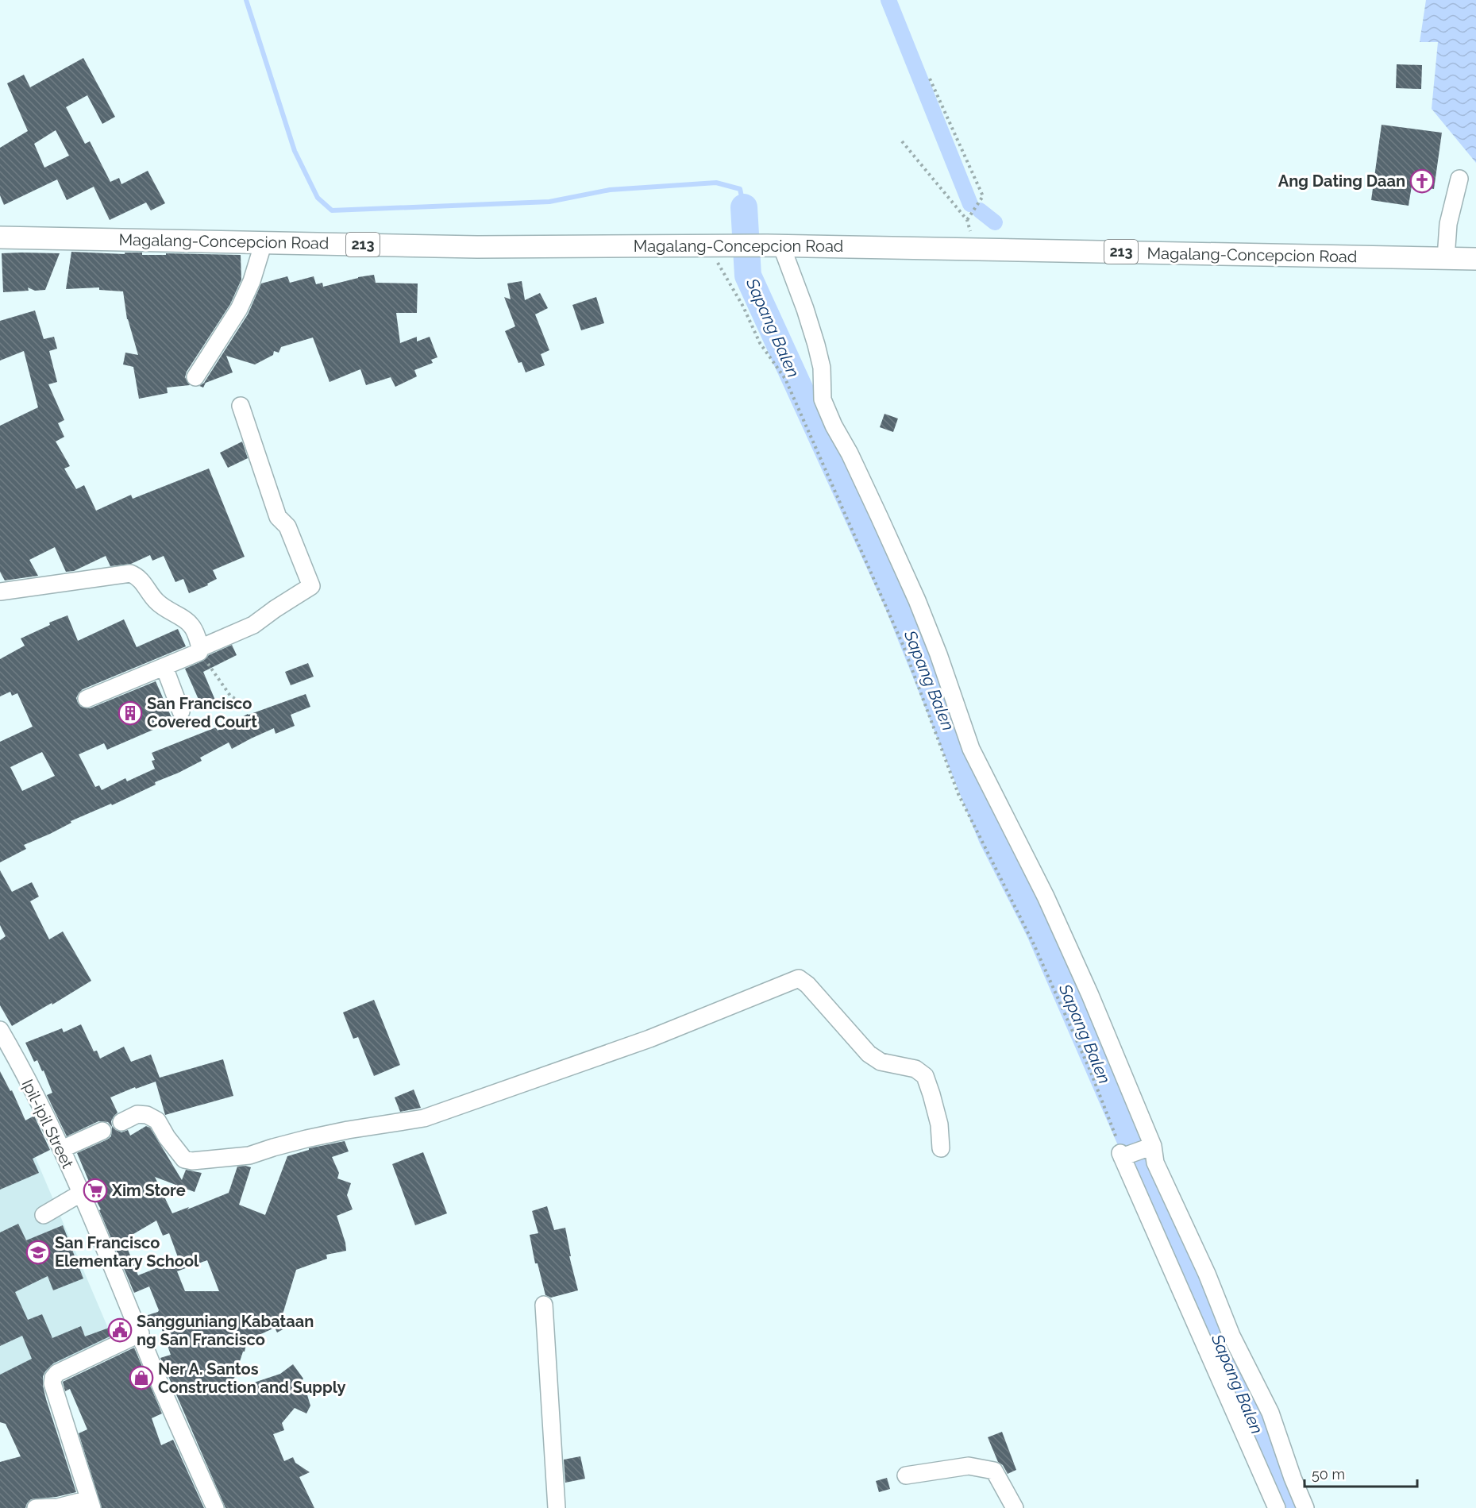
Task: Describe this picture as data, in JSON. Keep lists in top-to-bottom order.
{
  "streets": {
    "main road": ["Magalang-Concepcion Road", "213"],
    "street": ["Ipil-ipil Street"]
  },
  "water": ["Sapang Balen"],
  "places": {
    "church": ["Ang Dating Daan"],
    "building": ["San Francisco Covered Court"],
    "supermarket": ["Xim Store"],
    "school or university": ["San Francisco Elementary School"],
    "public building": ["Sangguniang Kabataan ng San Francisco"],
    "shop": ["Ner A. Santos Construction and Supply"]
  },
  "scale_bar": "50 m"
}
